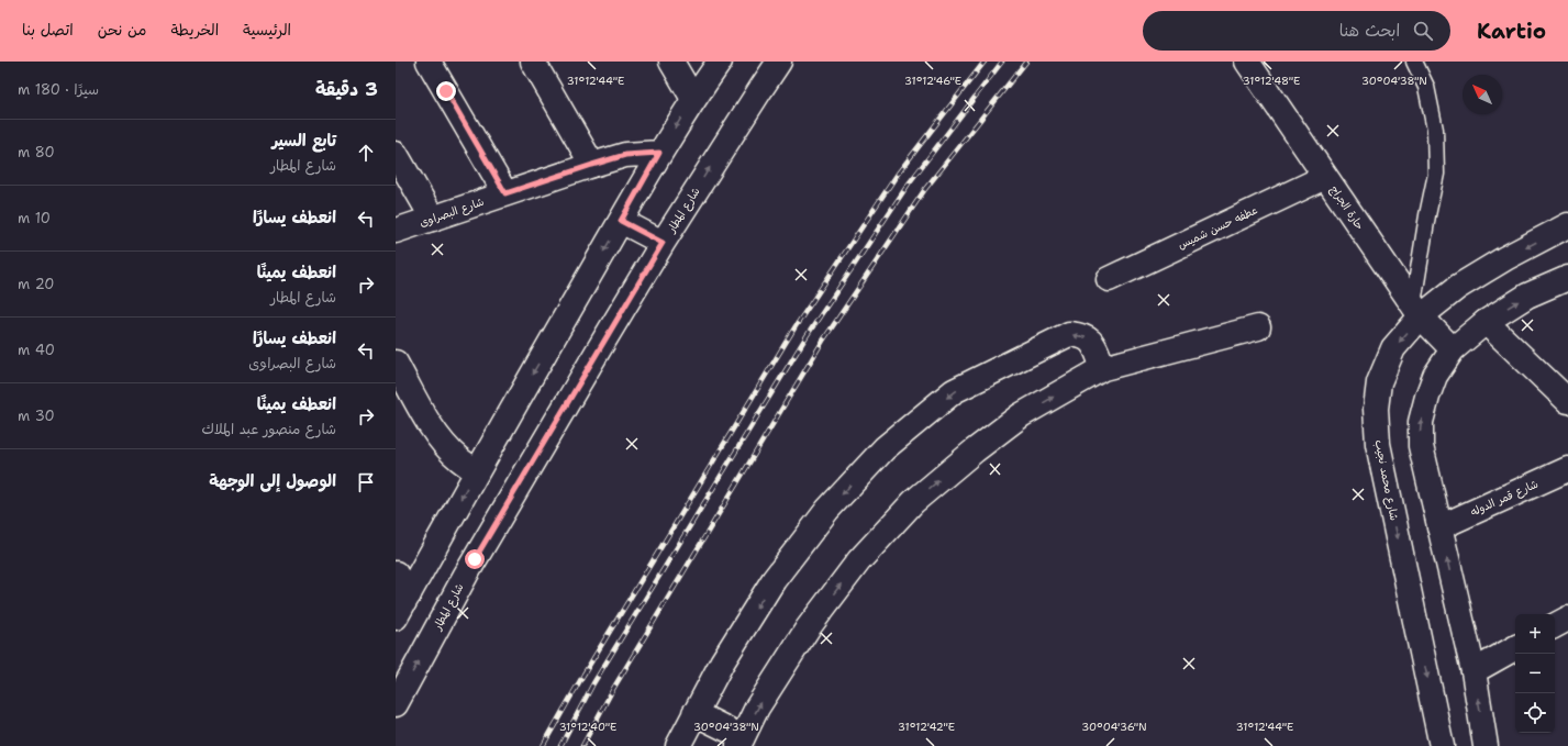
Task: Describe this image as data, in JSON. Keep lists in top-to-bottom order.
{
  "streets": {
    "street": [
      "حارة الجراج",
      "شارع المطار",
      "شارع البصراوى",
      "عطفه حسن شميس",
      "شارع محمد نجيب",
      "شارع قمر الدوله"
    ]
  },
  "crossings": [
    ["حارة الجراج", "عطفه حسن شميس"],
    ["حارة الجراج", "شارع محمد نجيب"]
  ],
  "north": "top left",
  "page": {
    "header": "Kartio",
    "search": "ابحث هنا",
    "nav": [
      "الرئيسية",
      "الخريطة",
      "من نحن",
      "اتصل بنا"
    ],
    "heading": ["3 دقيقة", "سيرًا · 180 m"],
    "list": [
      ["تابع السير", "شارع المطار", "80 m"],
      ["انعطف يسارًا", "10 m"],
      ["انعطف يمينًا", "شارع المطار", "20 m"],
      ["انعطف يسارًا", "شارع البصراوى", "40 m"],
      ["انعطف يمينًا", "شارع منصور عبد الملاك", "30 m"],
      "الوصول إلى الوجهة"
    ],
    "map_buttons": ["+", "−"]
  },
  "coordinates": [
    "31°12'44\"E",
    "31°12'46\"E",
    "31°12'48\"E",
    "30°04'38\"N",
    "30°04'36\"N",
    "31°12'40\"E",
    "31°12'42\"E"
  ]
}
